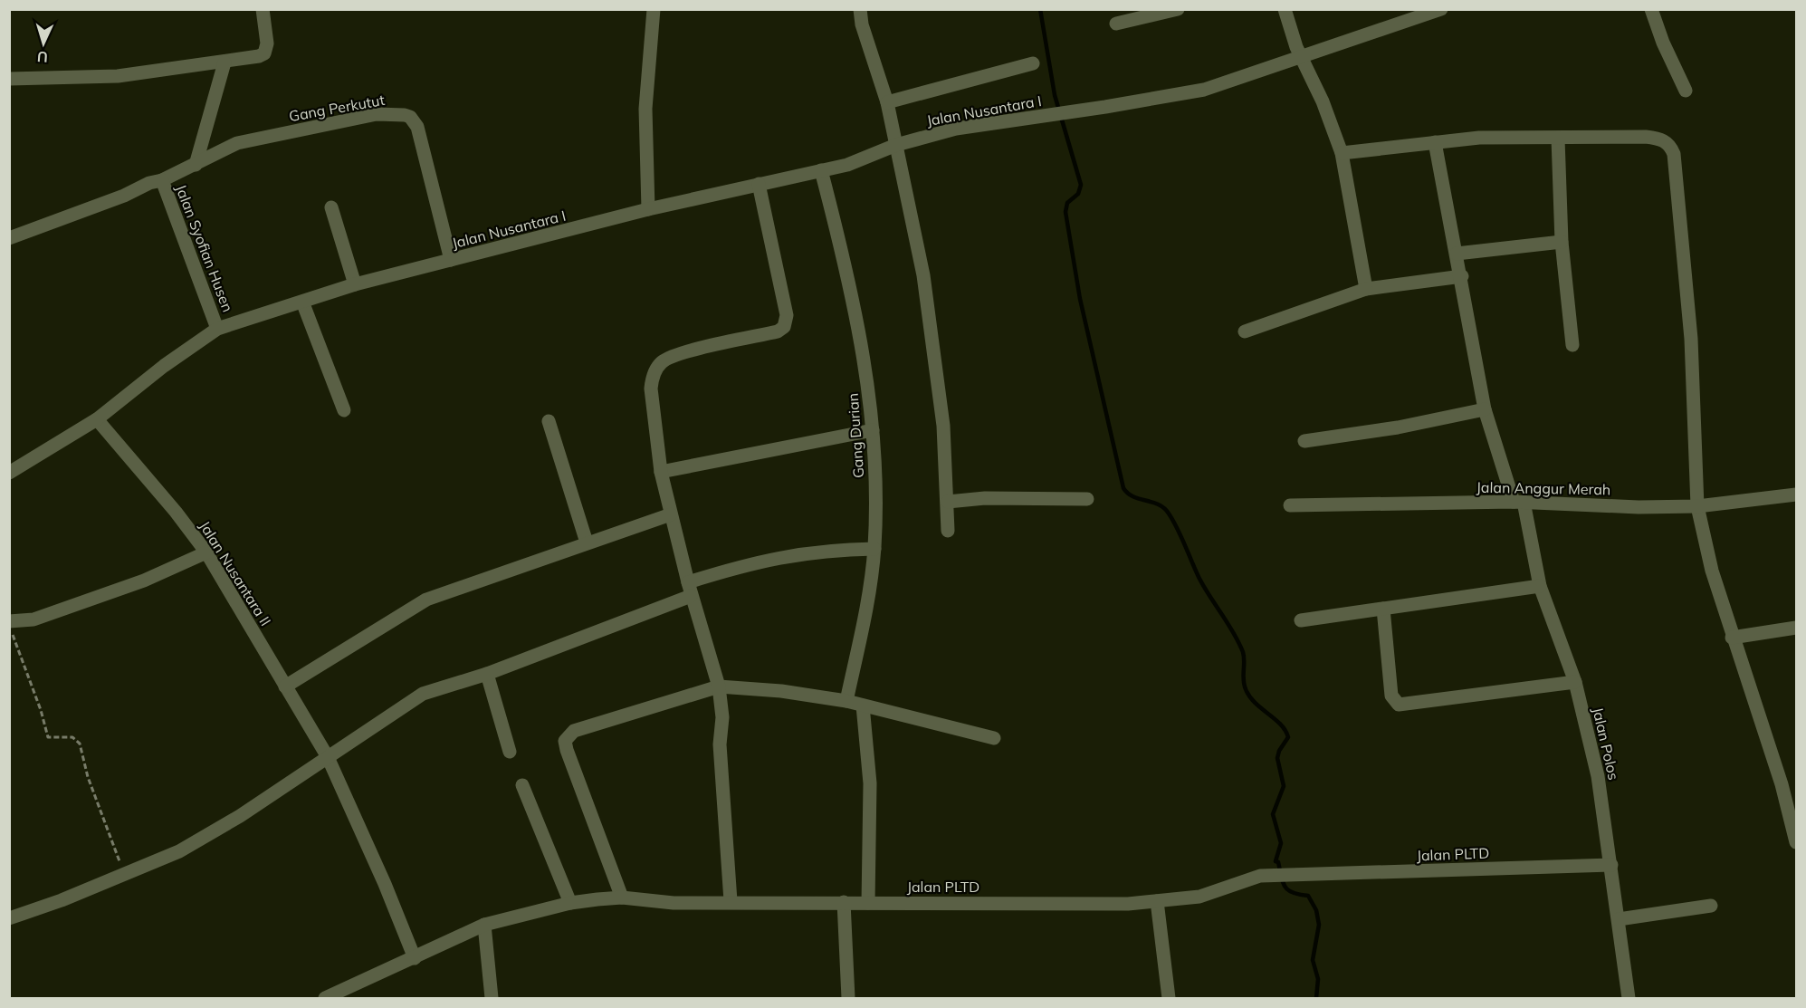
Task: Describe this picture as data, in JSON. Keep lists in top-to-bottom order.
{
  "streets": {
    "street": [
      "Gang Perkutut",
      "Jalan Nusantara I",
      "Jalan Syofian Husen",
      "Gang Durian",
      "Jalan Anggur Merah",
      "Jalan Nusantara II",
      "Jalan Polos",
      "Jalan PLTD"
    ]
  },
  "crossings": [
    ["Gang Perkutut", "Jalan Nusantara I"],
    ["Gang Perkutut", "Jalan Syofian Husen"],
    ["Jalan Nusantara I", "Jalan Syofian Husen"],
    ["Jalan Nusantara I", "Gang Durian"],
    ["Jalan Nusantara I", "Jalan Nusantara II"],
    ["Jalan Anggur Merah", "Jalan Polos"],
    ["Jalan Nusantara II", "Jalan PLTD"],
    ["Jalan Polos", "Jalan PLTD"]
  ],
  "north": "bottom"
}
